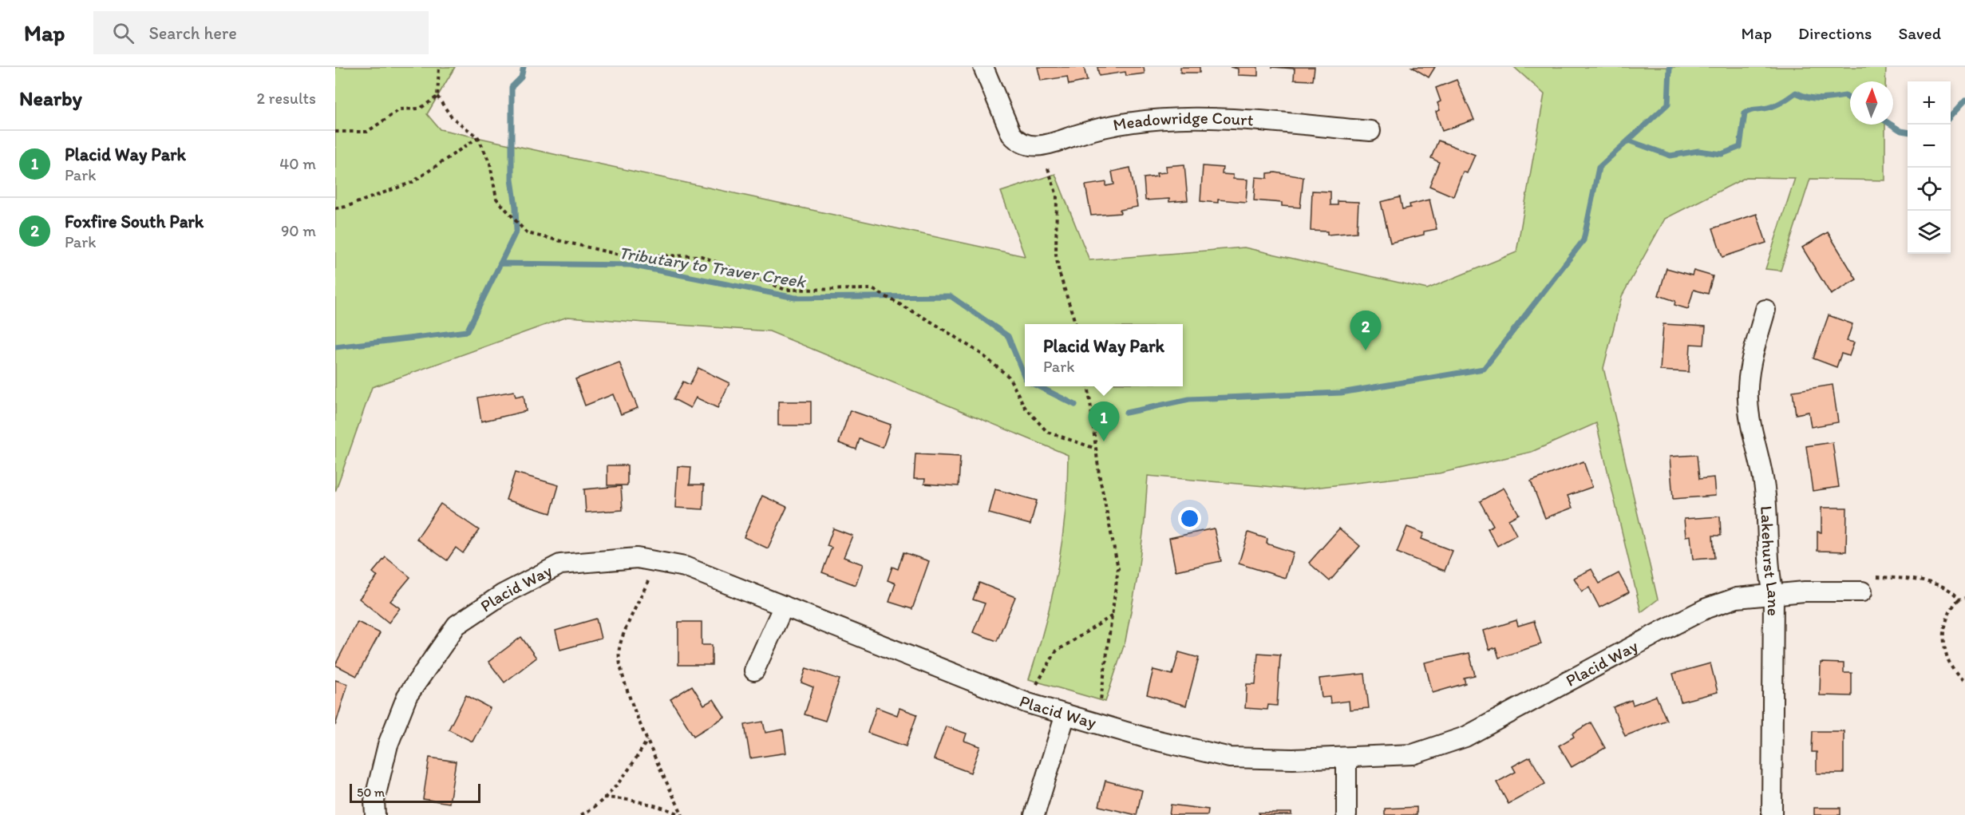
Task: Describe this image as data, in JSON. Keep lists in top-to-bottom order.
{
  "streets": {
    "street": ["Meadowridge Court", "Lakehurst Lane", "Placid Way"]
  },
  "crossings": [
    ["Lakehurst Lane", "Placid Way"]
  ],
  "water": ["Tributary to Traver Creek"],
  "scale_bar": "50 m",
  "north": "top",
  "page": {
    "header": "Map",
    "search": "Search here",
    "nav": ["Map", "Directions", "Saved"],
    "heading": ["Nearby", "2 results"],
    "map_buttons": ["+", "−"],
    "list": [
      {
        "mark": "1",
        "name": "Placid Way Park",
        "note": "Park",
        "value": "40 m"
      },
      {
        "mark": "2",
        "name": "Foxfire South Park",
        "note": "Park",
        "value": "90 m"
      }
    ],
    "pins": ["2", "1"],
    "popup": ["Placid Way Park", "Park"],
    "scale": "50 m"
  }
}
